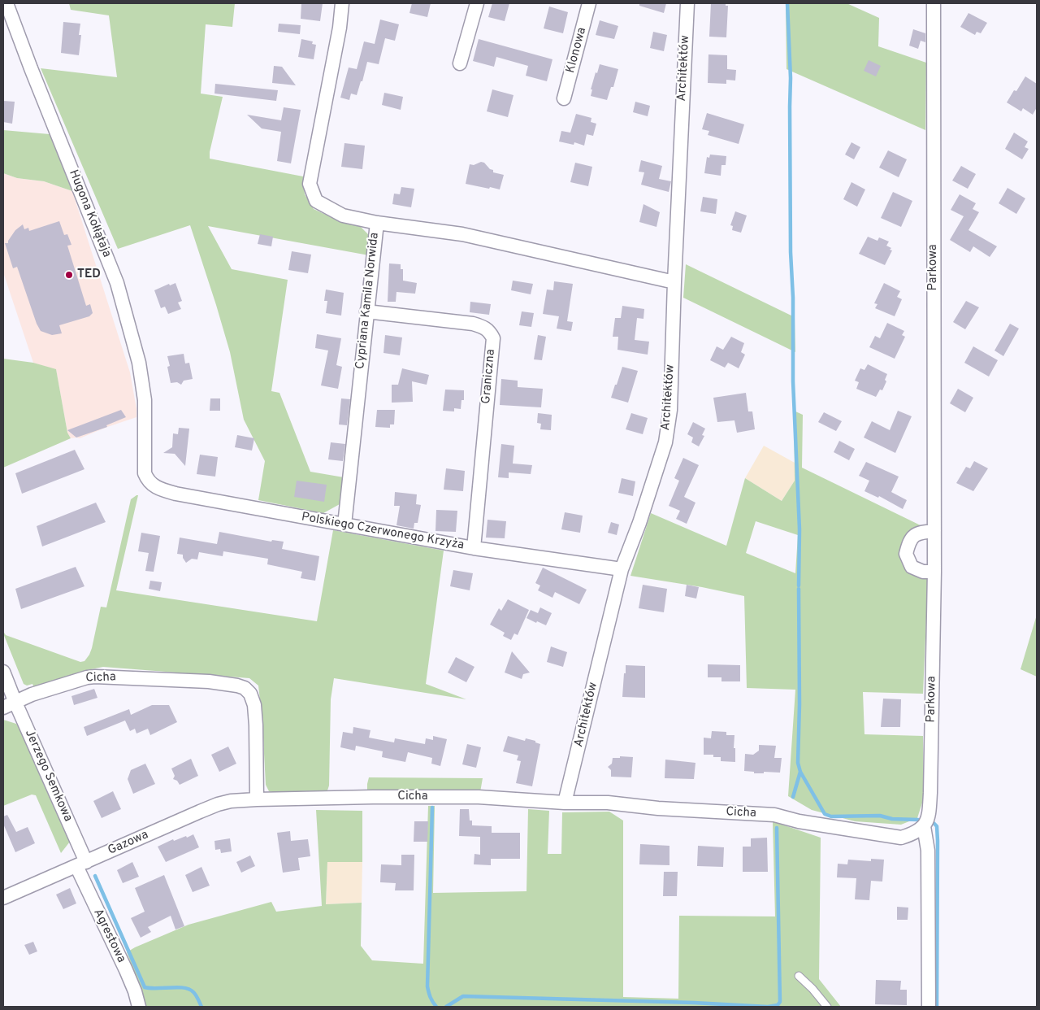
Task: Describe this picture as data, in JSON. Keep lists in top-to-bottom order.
{
  "streets": {
    "street": [
      "Klonowa",
      "Architektów",
      "Hugona Kołłątaja",
      "Parkowa",
      "Cypriana Kamila Norwida",
      "Graniczna",
      "Polskiego Czerwonego Krzyża",
      "Cicha",
      "Jerzego Semkowa",
      "Gazowa",
      "Agrestowa"
    ]
  },
  "crossings": [
    ["Architektów", "Polskiego Czerwonego Krzyża"],
    ["Architektów", "Cicha"],
    ["Hugona Kołłątaja", "Polskiego Czerwonego Krzyża"],
    ["Parkowa", "Cicha"],
    ["Cypriana Kamila Norwida", "Graniczna"],
    ["Cypriana Kamila Norwida", "Polskiego Czerwonego Krzyża"],
    ["Graniczna", "Polskiego Czerwonego Krzyża"],
    ["Cicha", "Jerzego Semkowa"],
    ["Cicha", "Gazowa"],
    ["Jerzego Semkowa", "Gazowa"],
    ["Jerzego Semkowa", "Agrestowa"],
    ["Gazowa", "Agrestowa"]
  ],
  "places": ["TED"]
}
